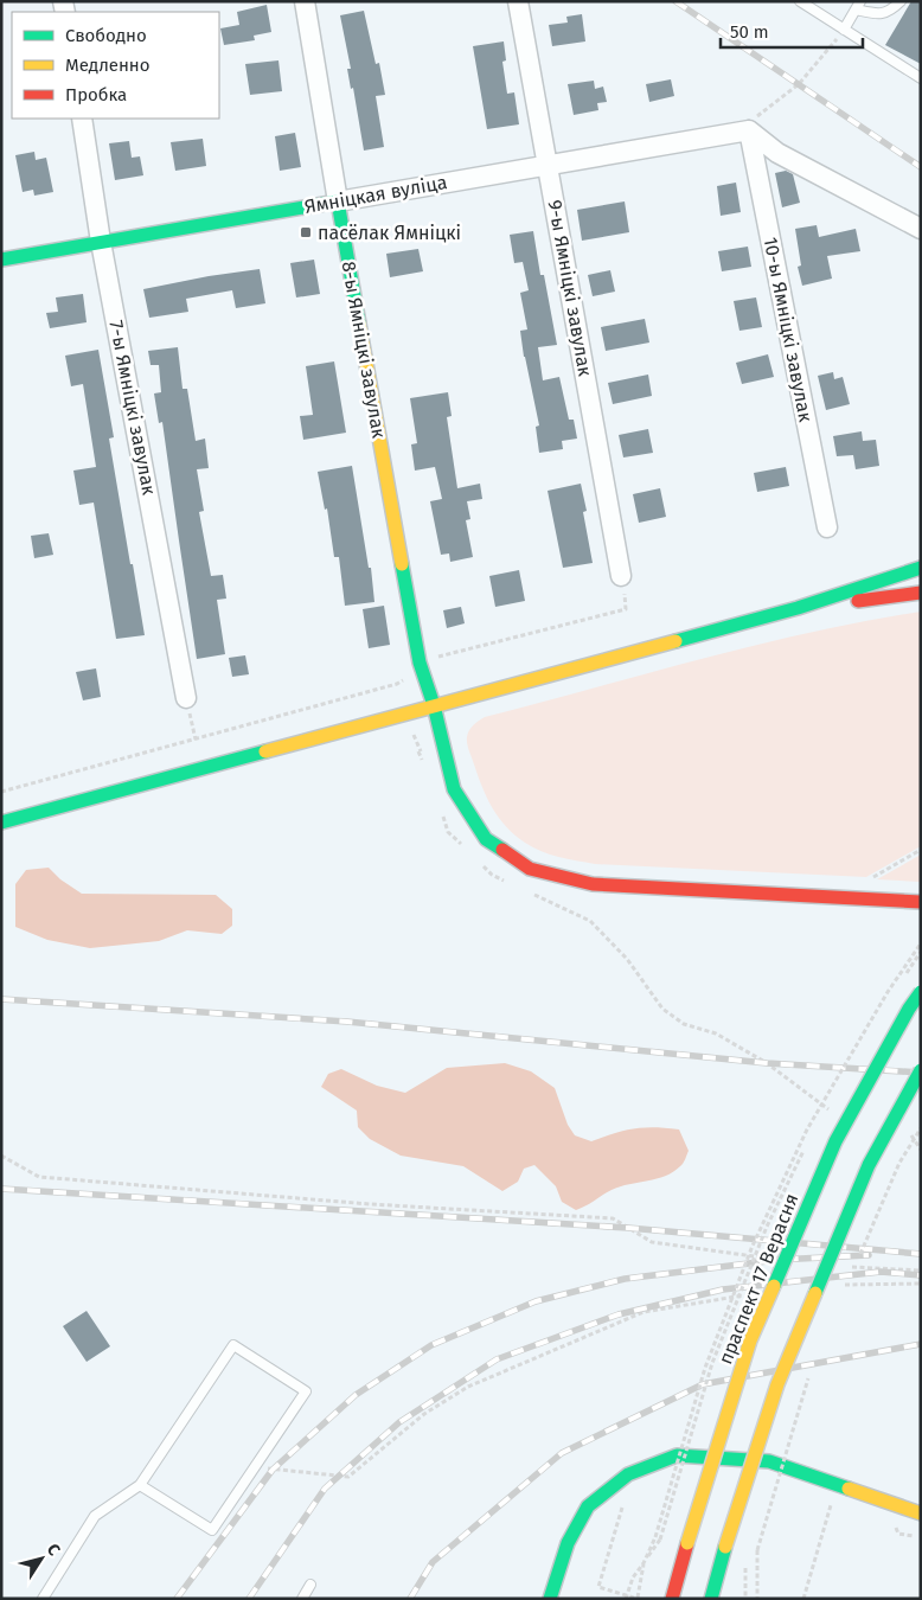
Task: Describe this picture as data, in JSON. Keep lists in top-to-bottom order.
{
  "streets": {
    "main road": ["Ямніцкая вуліца", "8-ы Ямніцкі завулак", "праспект 17 Верасня"],
    "street": ["9-ы Ямніцкі завулак", "10-ы Ямніцкі завулак", "7-ы Ямніцкі завулак"]
  },
  "crossings": [
    ["Ямніцкая вуліца", "9-ы Ямніцкі завулак"],
    ["Ямніцкая вуліца", "10-ы Ямніцкі завулак"],
    ["Ямніцкая вуліца", "8-ы Ямніцкі завулак"],
    ["Ямніцкая вуліца", "7-ы Ямніцкі завулак"]
  ],
  "places": {
    "transit": ["пасёлак Ямніцкі"]
  },
  "legend": ["Свободно", "Медленно", "Пробка"],
  "scale_bar": "50 m",
  "north": "top right"
}
